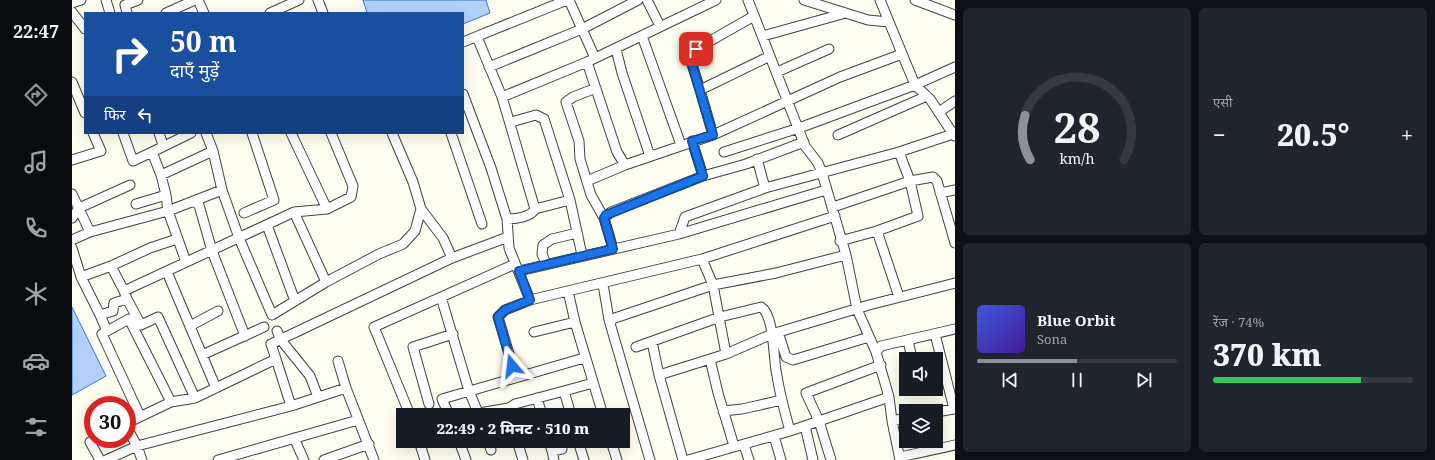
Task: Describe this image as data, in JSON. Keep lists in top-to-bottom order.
{
  "page": {
    "tabs": "22:47",
    "tile": [
      "एसी",
      ["रेंज · 74%", "370 km"]
    ],
    "turn": ["50 m", "दाएँ मुड़ें"],
    "then": "फिर",
    "heat": ["−", "20.5°", "+"],
    "song": ["Blue Orbit", "Sona"],
    "limit": "30",
    "trip": "22:49 · 2 मिनट · 510 m",
    "gauge": ["28", "km/h"]
  }
}
